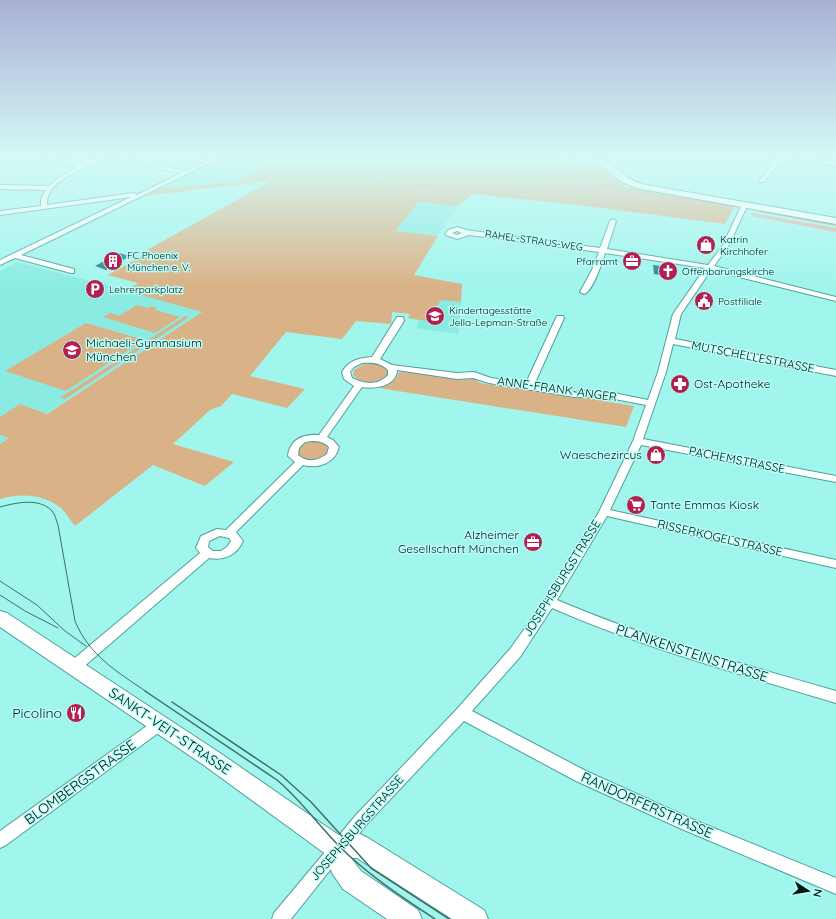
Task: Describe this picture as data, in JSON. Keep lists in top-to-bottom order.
{
  "streets": {
    "street": [
      "RAHEL-STRAUS-WEG",
      "MUTSCHELLESTRASSE",
      "ANNE-FRANK-ANGER",
      "PACHEMSTRASSE",
      "RISSERKOGELSTRASSE",
      "JOSEPHSBURGSTRASSE",
      "PLANKENSTEINSTRASSE",
      "SANKT-VEIT-STRASSE",
      "BLOMBERGSTRASSE",
      "RANDORFERSTRASSE"
    ]
  },
  "crossings": [
    ["RAHEL-STRAUS-WEG", "JOSEPHSBURGSTRASSE"],
    ["MUTSCHELLESTRASSE", "JOSEPHSBURGSTRASSE"],
    ["ANNE-FRANK-ANGER", "JOSEPHSBURGSTRASSE"],
    ["PACHEMSTRASSE", "JOSEPHSBURGSTRASSE"],
    ["RISSERKOGELSTRASSE", "JOSEPHSBURGSTRASSE"],
    ["JOSEPHSBURGSTRASSE", "PLANKENSTEINSTRASSE"],
    ["JOSEPHSBURGSTRASSE", "SANKT-VEIT-STRASSE"],
    ["JOSEPHSBURGSTRASSE", "RANDORFERSTRASSE"],
    ["SANKT-VEIT-STRASSE", "BLOMBERGSTRASSE"]
  ],
  "places": {
    "shop": ["Katrin Kirchhofer", "Waeschezircus"],
    "building": ["FC Phoenix München e. V."],
    "office": ["Pfarramt", "Alzheimer Gesellschaft München"],
    "church": ["Offenbarungskirche"],
    "parking": ["Lehrerparkplatz"],
    "public building": ["Postfiliale"],
    "school or university": ["Kindertagesstätte Jella-Lepman-Straße", "Michaeli-Gymnasium München"],
    "pharmacy": ["Ost-Apotheke"],
    "supermarket": ["Tante Emmas Kiosk"],
    "restaurant": ["Picolino"]
  },
  "north": "right"
}
